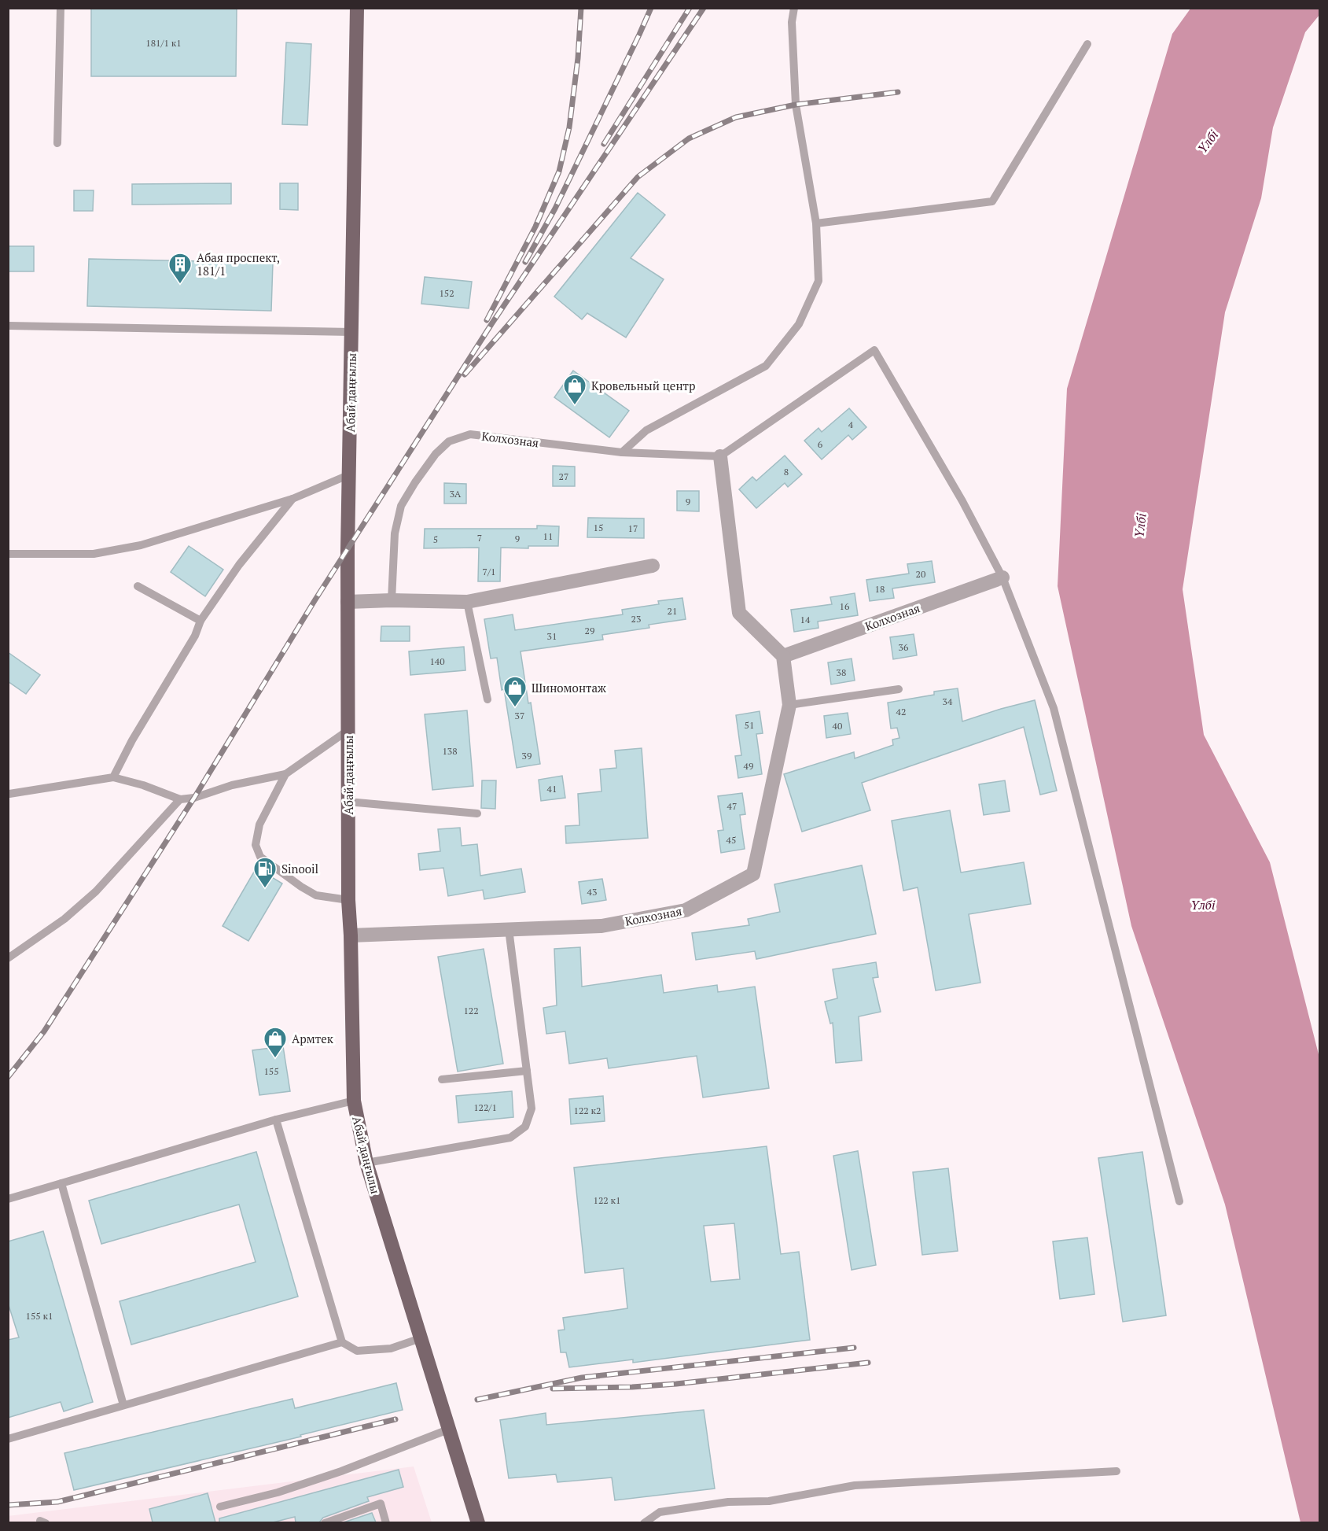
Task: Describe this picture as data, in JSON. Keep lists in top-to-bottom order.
{
  "streets": {
    "main road": ["Абай даңғылы"],
    "street": ["Колхозная"]
  },
  "crossings": [
    ["Абай даңғылы", "Колхозная"]
  ],
  "water": ["Үлбі"],
  "places": {
    "building": ["Абая проспект, 181/1"],
    "shop": ["Кровельный центр", "Шиномонтаж", "Армтек"],
    "fuel station": ["Sinooil"]
  },
  "house_numbers": [
    "181/1 к1",
    "152",
    "4",
    "6",
    "8",
    "27",
    "3А",
    "9",
    "15",
    "17",
    "11",
    "7",
    "9",
    "5",
    "7/1",
    "20",
    "18",
    "16",
    "21",
    "23",
    "14",
    "29",
    "31",
    "36",
    "140",
    "38",
    "34",
    "42",
    "37",
    "51",
    "40",
    "138",
    "39",
    "49",
    "41",
    "47",
    "45",
    "43",
    "122",
    "155",
    "122/1",
    "122 к2",
    "122 к1",
    "155 к1"
  ]
}
